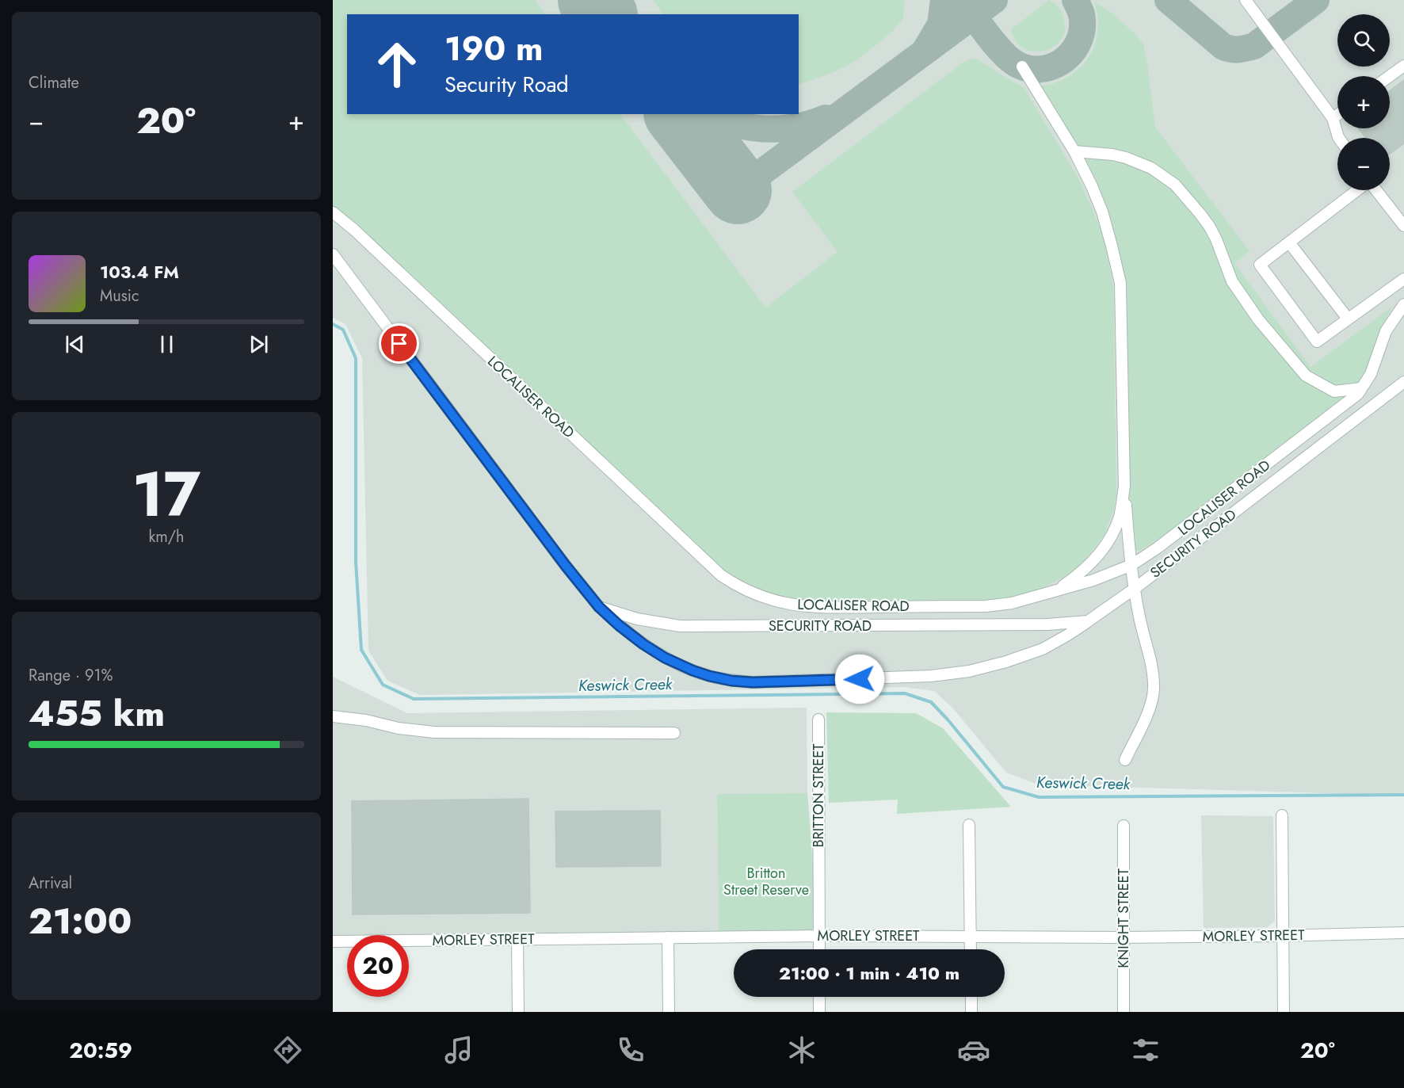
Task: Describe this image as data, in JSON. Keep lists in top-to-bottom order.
{
  "streets": {
    "street": [
      "LOCALISER ROAD",
      "SECURITY ROAD",
      "BRITTON STREET",
      "KNIGHT STREET",
      "MORLEY STREET"
    ]
  },
  "crossings": [
    ["BRITTON STREET", "MORLEY STREET"],
    ["KNIGHT STREET", "MORLEY STREET"]
  ],
  "water": ["Keswick Creek"],
  "parks": ["Britton Street Reserve"],
  "page": {
    "tile": [
      "Climate",
      ["17", "km/h"],
      ["Range · 91%", "455 km"],
      ["Arrival", "21:00"]
    ],
    "map_buttons": ["+", "−"],
    "turn": ["190 m", "Security Road"],
    "heat": ["−", "20°", "+"],
    "song": ["103.4 FM", "Music"],
    "limit": "20",
    "trip": "21:00 · 1 min · 410 m",
    "tabs": ["20:59", "20°"]
  }
}
